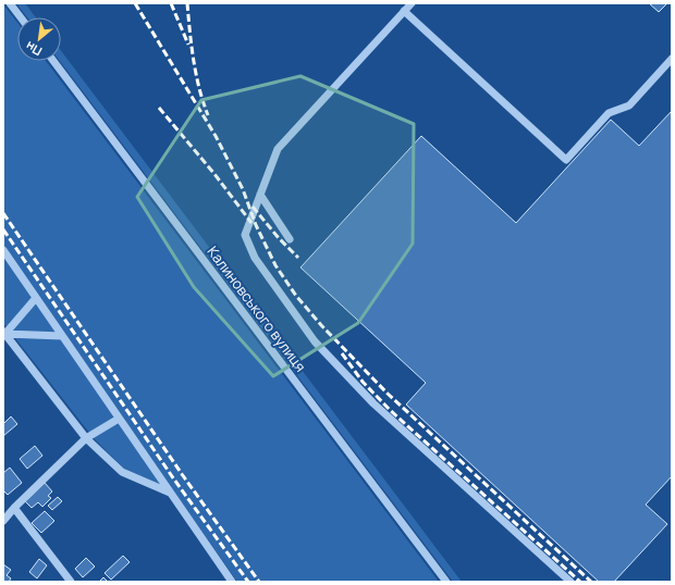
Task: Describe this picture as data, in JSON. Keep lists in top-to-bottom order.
{
  "streets": {
    "street": ["Калиновського вулиця"]
  },
  "north": "bottom left"
}
